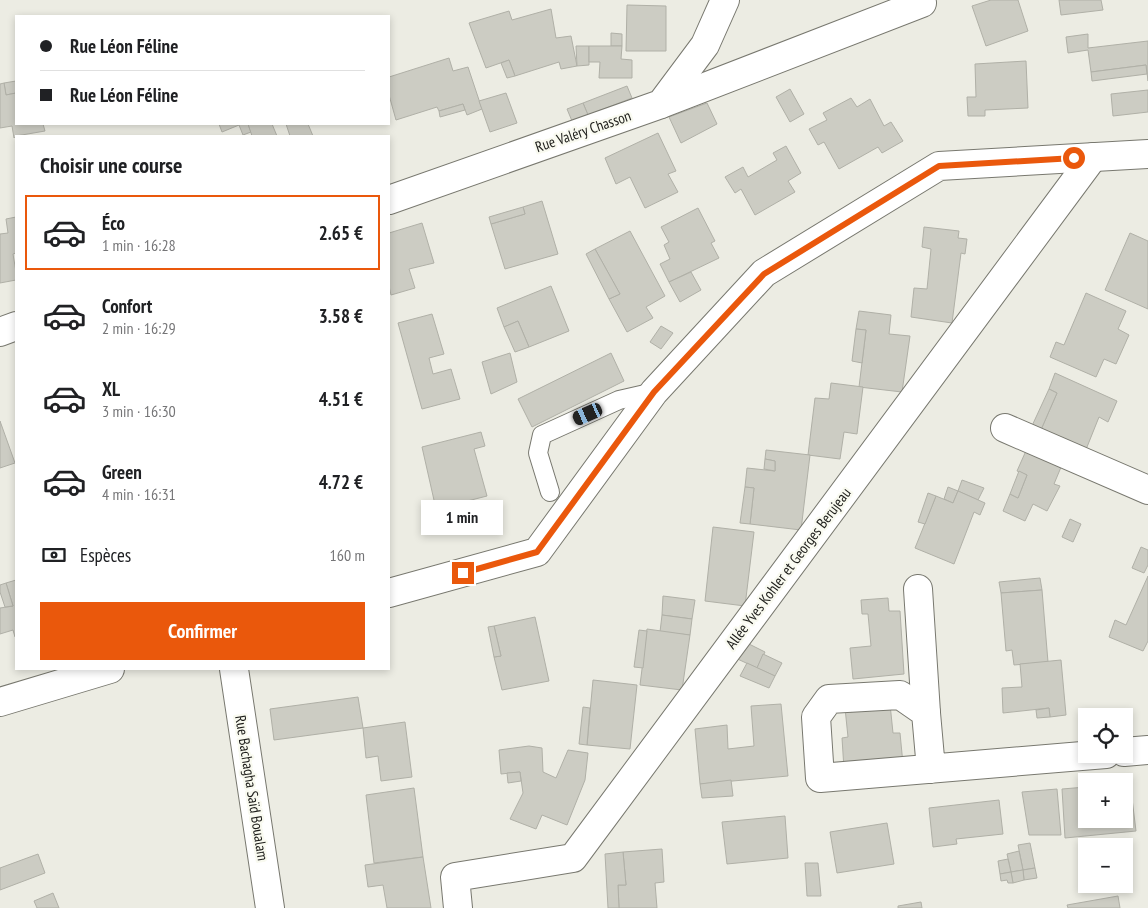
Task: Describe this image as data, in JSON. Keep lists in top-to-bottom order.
{
  "streets": {
    "street": ["Rue Valéry Chasson", "Allée Yves Kohler et Georges Berujeau", "Rue Bachagha Saïd Boualam"]
  },
  "page": {
    "banner": ["Rue Léon Féline", "Rue Léon Féline"],
    "heading": "Choisir une course",
    "list": [
      {
        "name": "Éco",
        "note": "1 min · 16:28",
        "value": "2.65 €"
      },
      {
        "name": "Confort",
        "note": "2 min · 16:29",
        "value": "3.58 €"
      },
      {
        "name": "XL",
        "note": "3 min · 16:30",
        "value": "4.51 €"
      },
      {
        "name": "Green",
        "note": "4 min · 16:31",
        "value": "4.72 €"
      }
    ],
    "bubble": "1 min",
    "pay": ["Espèces", "160 m"],
    "buttons": "Confirmer",
    "map_buttons": ["+", "−"]
  }
}
